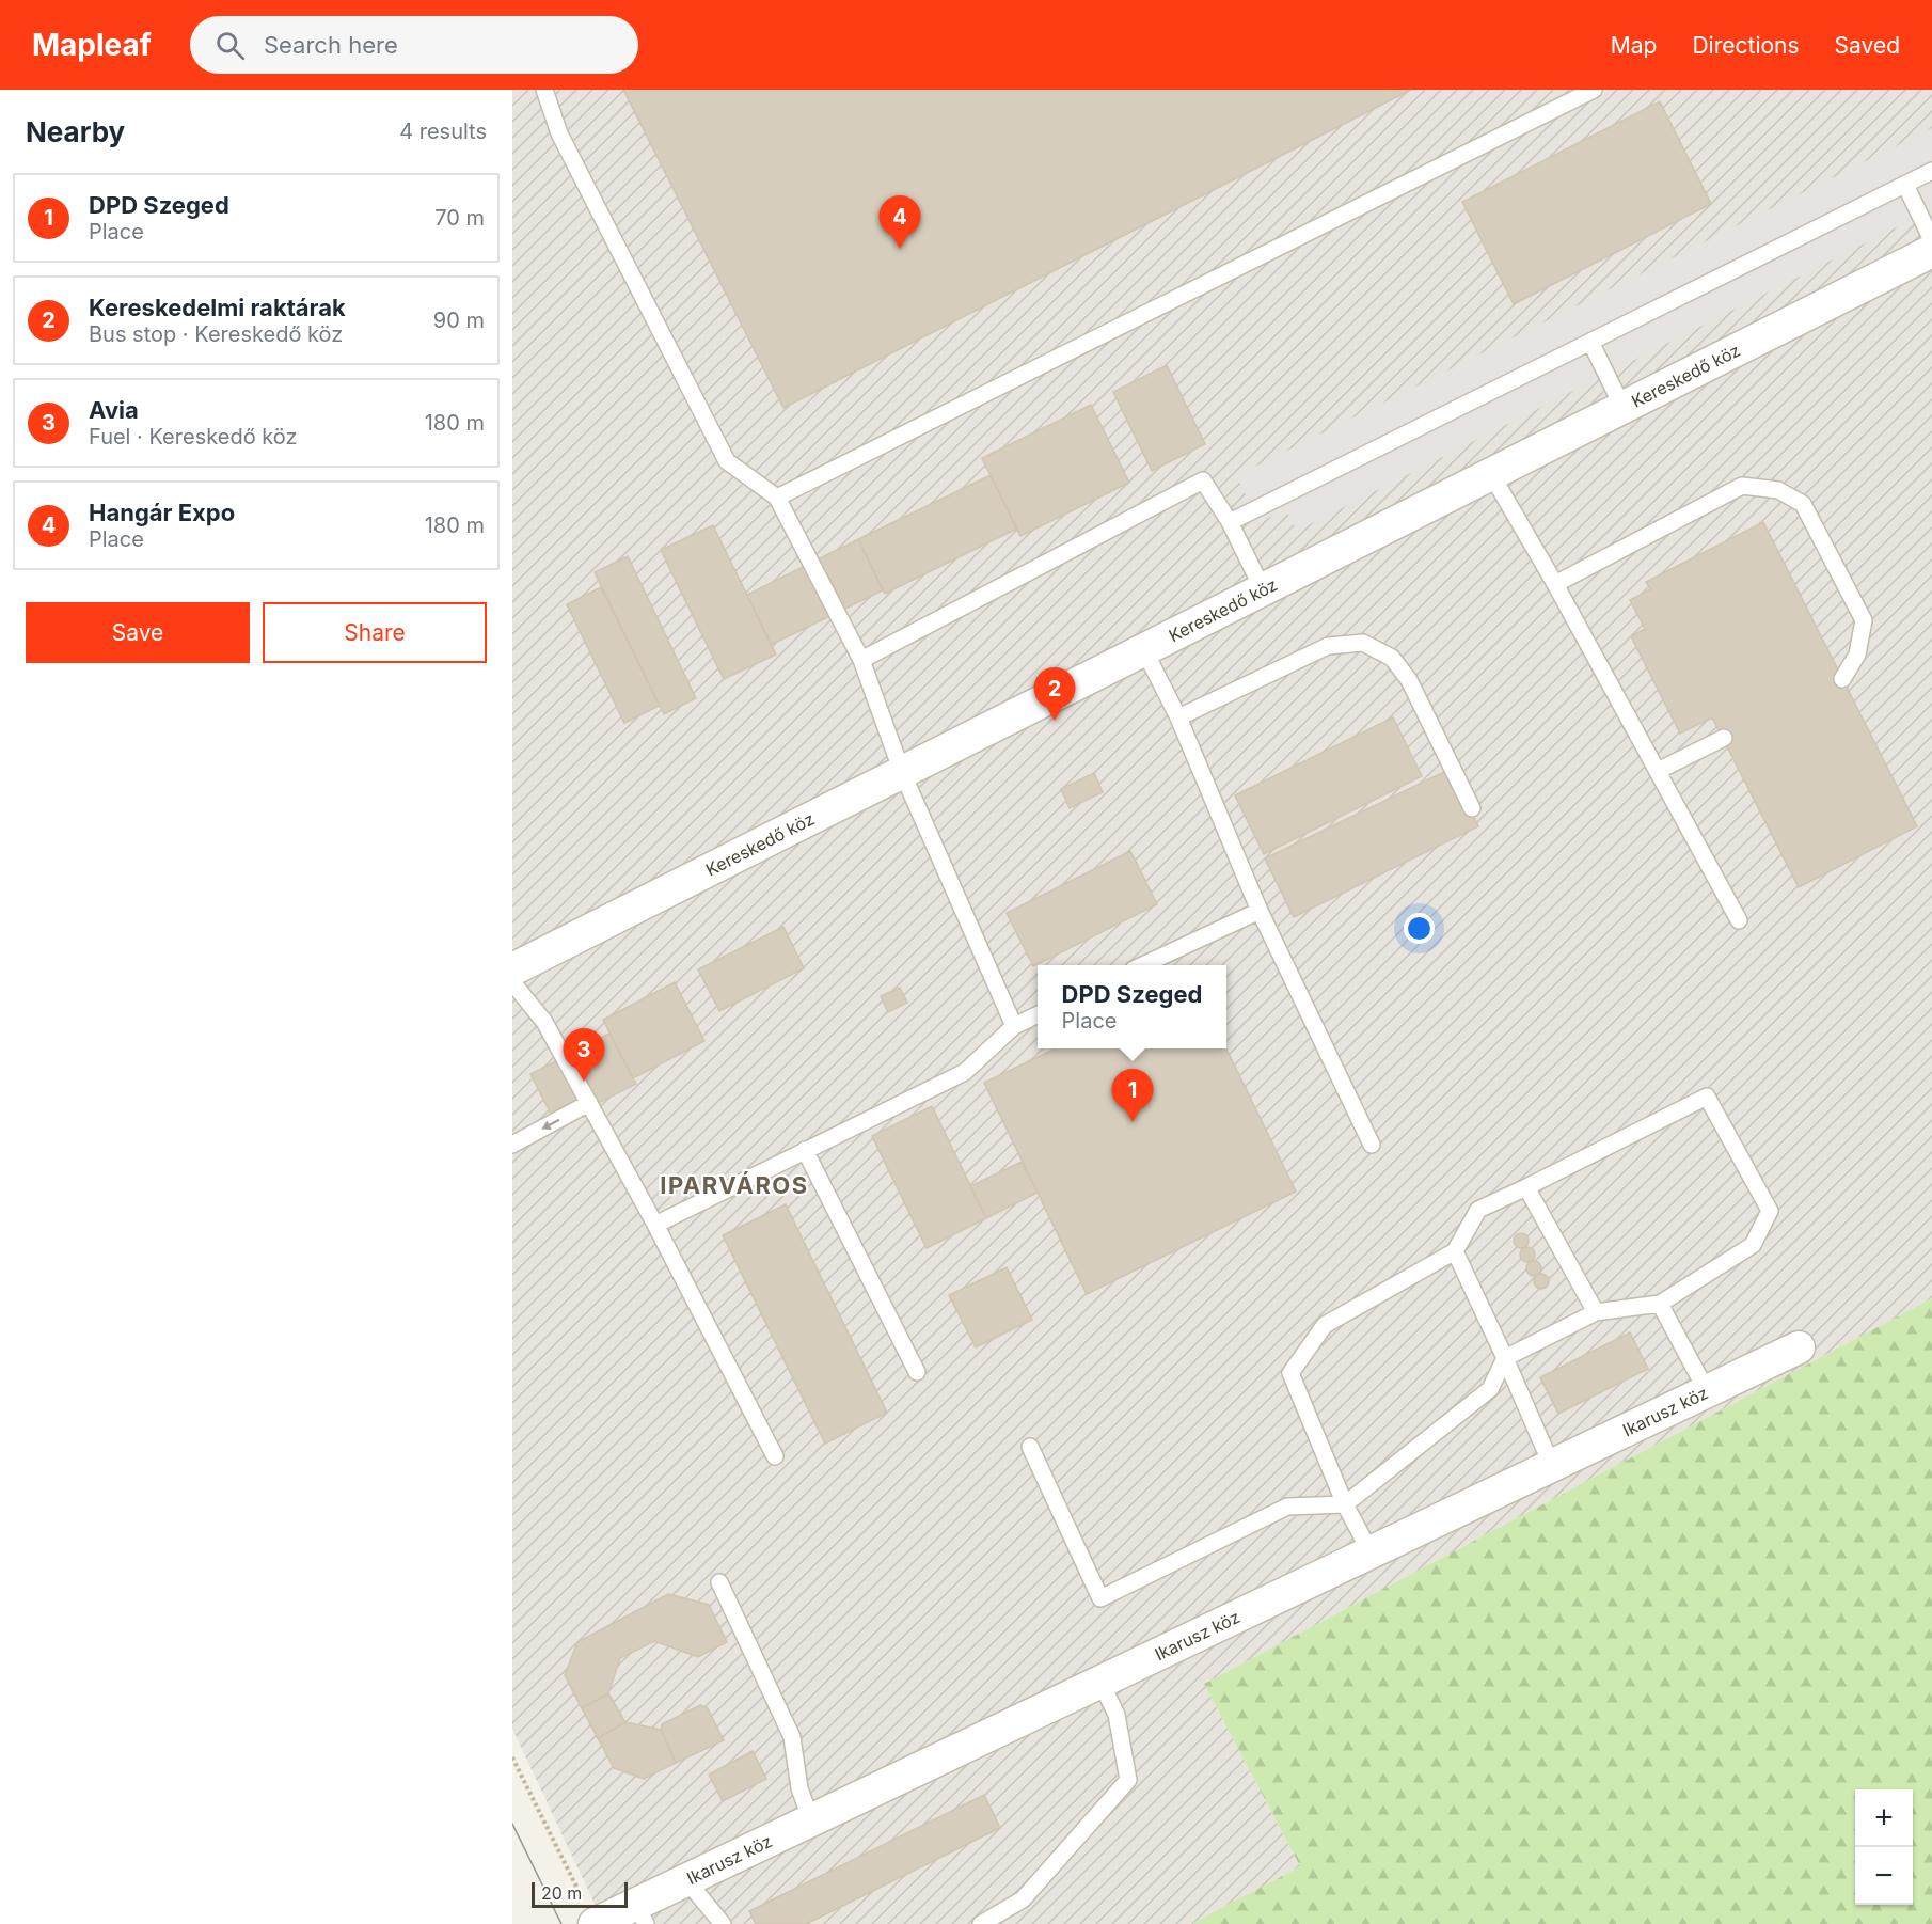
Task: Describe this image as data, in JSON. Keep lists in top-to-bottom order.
{
  "streets": {
    "street": ["Kereskedő köz", "Ikarusz köz"]
  },
  "districts": ["IPARVÁROS"],
  "scale_bar": "20 m",
  "page": {
    "header": "Mapleaf",
    "search": "Search here",
    "nav": ["Map", "Directions", "Saved"],
    "heading": ["Nearby", "4 results"],
    "list": [
      {
        "mark": "1",
        "name": "DPD Szeged",
        "note": "Place",
        "value": "70 m"
      },
      {
        "mark": "2",
        "name": "Kereskedelmi raktárak",
        "note": "Bus stop · Kereskedő köz",
        "value": "90 m"
      },
      {
        "mark": "3",
        "name": "Avia",
        "note": "Fuel · Kereskedő köz",
        "value": "180 m"
      },
      {
        "mark": "4",
        "name": "Hangár Expo",
        "note": "Place",
        "value": "180 m"
      }
    ],
    "pins": [
      "4",
      "2",
      "3",
      "1"
    ],
    "buttons": ["Save", "Share"],
    "popup": ["DPD Szeged", "Place"],
    "map_buttons": ["+", "−"],
    "scale": "20 m"
  }
}
